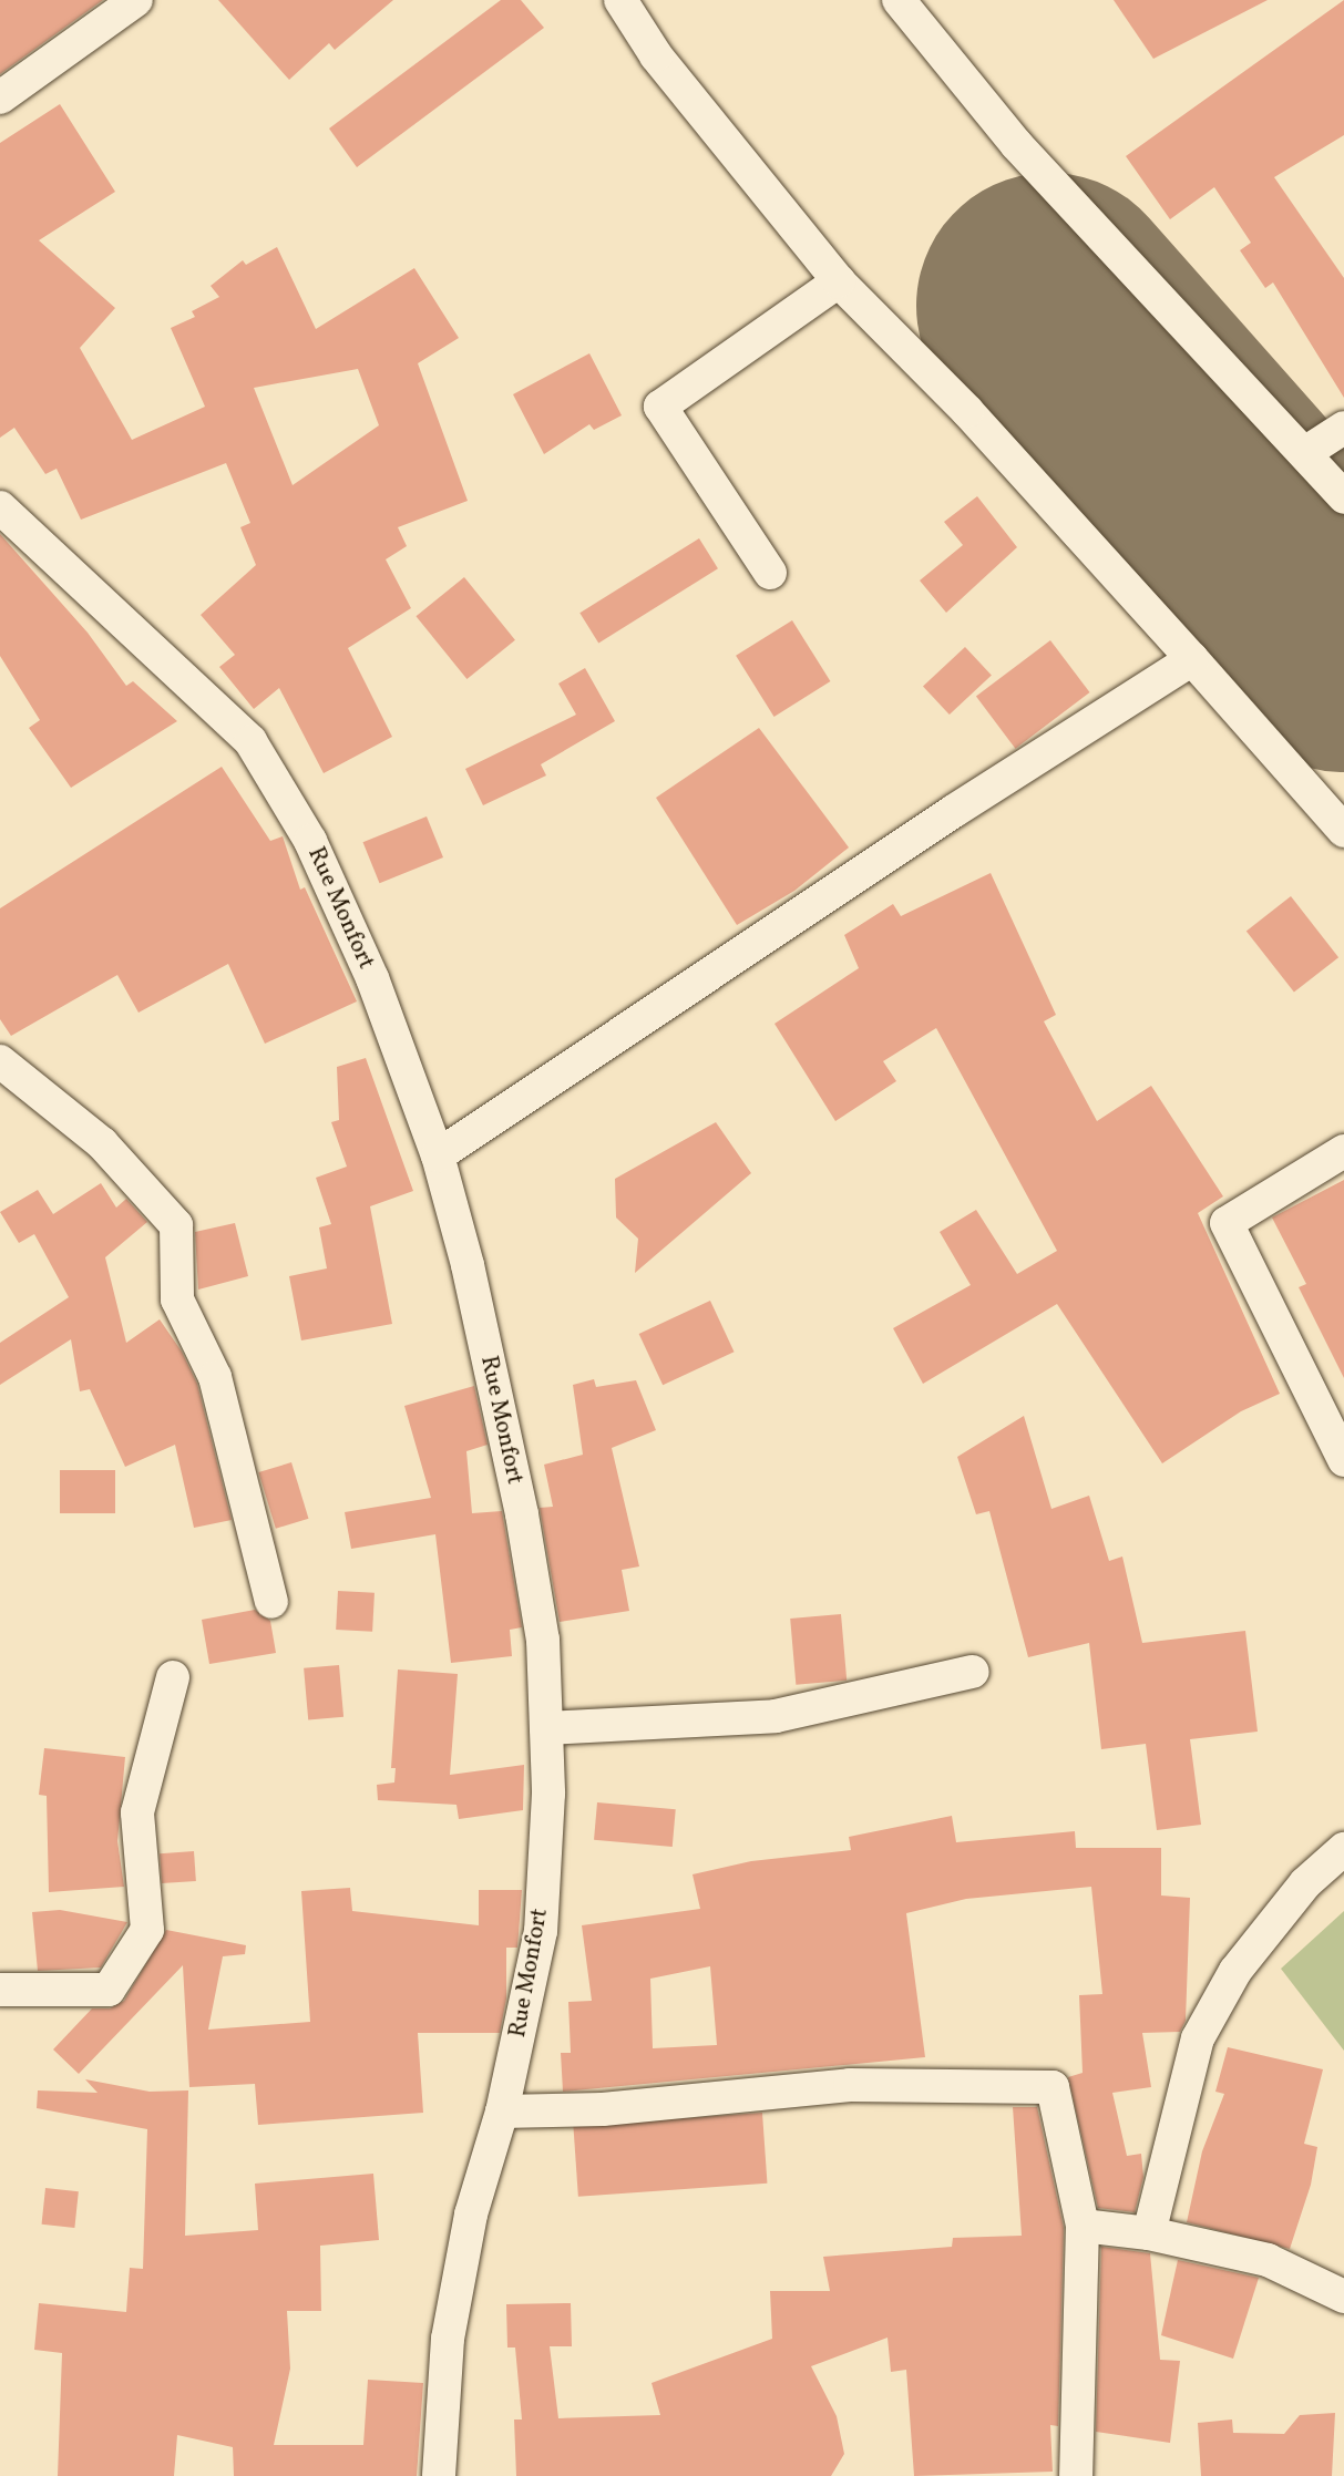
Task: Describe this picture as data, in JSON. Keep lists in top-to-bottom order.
{
  "streets": {
    "street": ["Rue Monfort"]
  }
}
